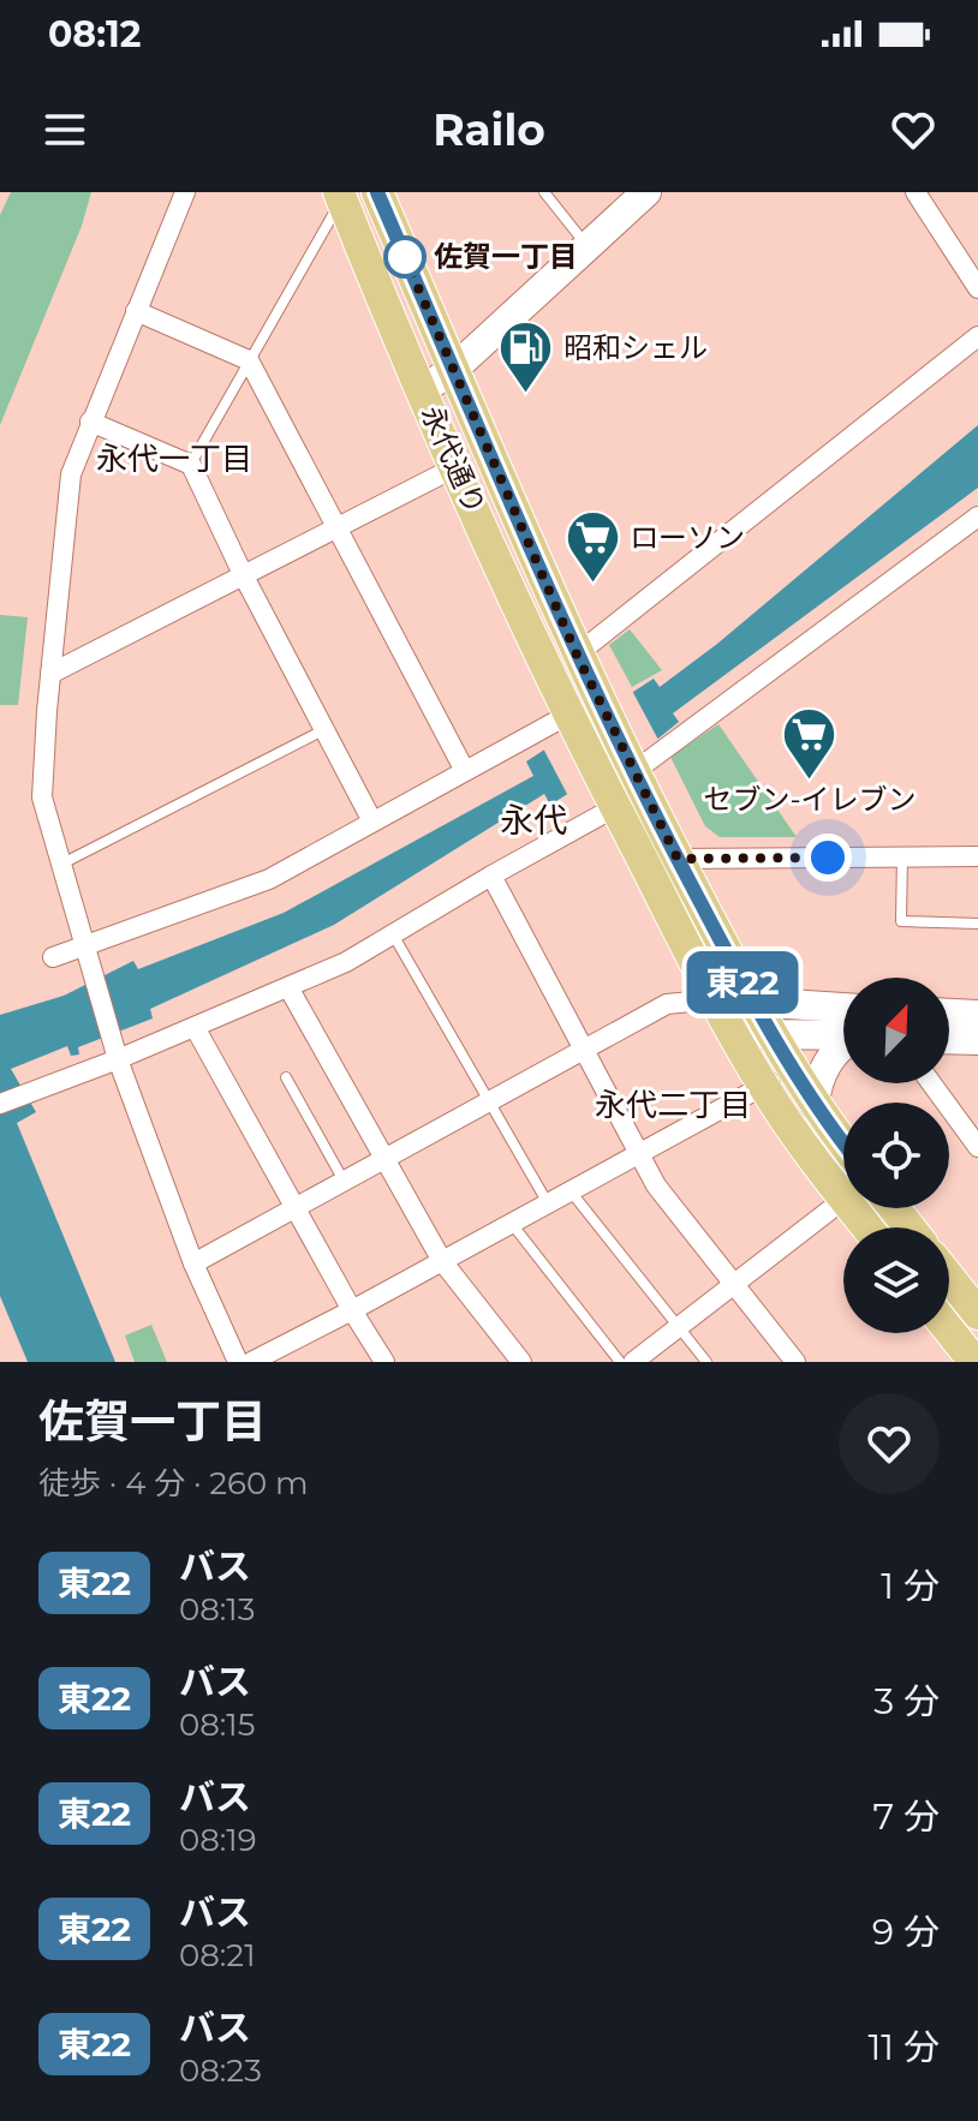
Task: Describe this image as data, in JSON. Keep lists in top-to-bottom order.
{
  "streets": {
    "main road": ["永代通り"]
  },
  "districts": ["永代一丁目", "永代", "永代二丁目"],
  "places": {
    "other": ["佐賀一丁目"],
    "fuel station": ["昭和シェル"],
    "supermarket": ["ローソン", "セブン-イレブン"]
  },
  "lines": ["bus line 東22"],
  "north": "top right",
  "page": {
    "status": "08:12",
    "header": "Railo",
    "on_map": "東22",
    "heading": ["佐賀一丁目", "徒歩 · 4 分 · 260 m"],
    "list": [
      {
        "mark": "東22",
        "name": "バス",
        "note": "08:13",
        "value": "1 分"
      },
      {
        "mark": "東22",
        "name": "バス",
        "note": "08:15",
        "value": "3 分"
      },
      {
        "mark": "東22",
        "name": "バス",
        "note": "08:19",
        "value": "7 分"
      },
      {
        "mark": "東22",
        "name": "バス",
        "note": "08:21",
        "value": "9 分"
      },
      {
        "mark": "東22",
        "name": "バス",
        "note": "08:23",
        "value": "11 分"
      }
    ]
  }
}
